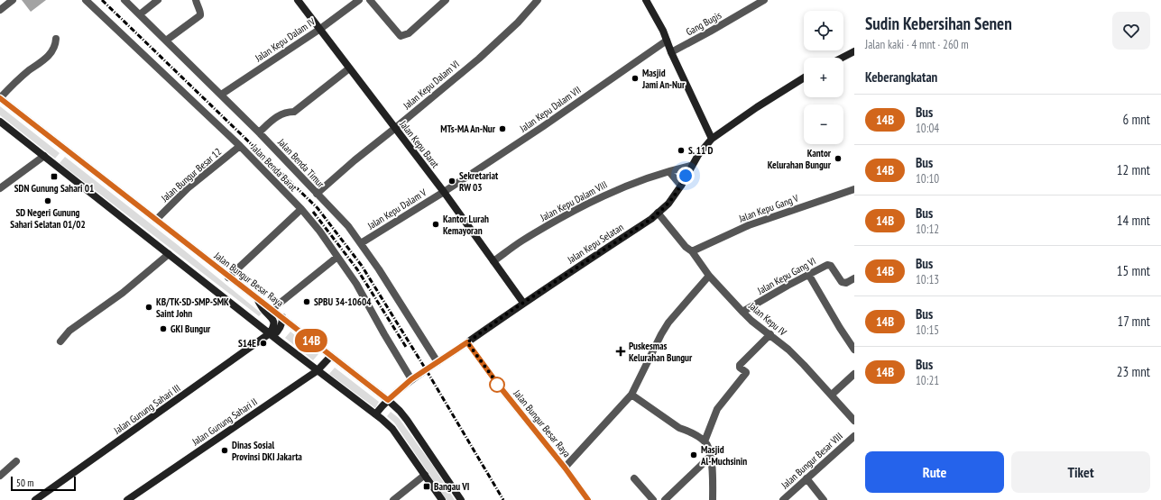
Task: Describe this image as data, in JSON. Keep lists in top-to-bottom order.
{
  "streets": {
    "street": [
      "Gang Bugis",
      "Jalan Kepu Dalam IV",
      "Jalan Kepu Dalam VI",
      "Jalan Kepu Dalam VII",
      "Jalan Kepu Barat",
      "Jalan Benda Timur",
      "Jalan Benda Barat",
      "Jalan Bungur Besar 12",
      "Jalan Kepu Dalam VIII",
      "Jalan Kepu Gang V",
      "Jalan Kepu Dalam V",
      "Jalan Kepu Selatan",
      "Jalan Kepu Gang VI",
      "Jalan Bungur Besar Raya",
      "Jalan Kepu IV",
      "Jalan Gunung Sahari III",
      "Jalan Gunung Sahari II",
      "Jalan Bungur Besar VIII"
    ]
  },
  "crossings": [
    ["Jalan Kepu Dalam IV", "Jalan Kepu Barat"],
    ["Jalan Kepu Dalam IV", "Jalan Benda Timur"],
    ["Jalan Kepu Dalam VI", "Jalan Kepu Barat"],
    ["Jalan Kepu Dalam VI", "Jalan Benda Timur"],
    ["Jalan Kepu Dalam VII", "Jalan Kepu Barat"],
    ["Jalan Kepu Dalam VII", "Jalan Kepu Dalam V"],
    ["Jalan Kepu Barat", "Jalan Kepu Dalam VIII"],
    ["Jalan Kepu Barat", "Jalan Kepu Dalam V"],
    ["Jalan Kepu Barat", "Jalan Kepu Selatan"],
    ["Jalan Benda Timur", "Jalan Kepu Dalam V"],
    ["Jalan Benda Timur", "Jalan Kepu Selatan"],
    ["Jalan Benda Barat", "Jalan Bungur Besar 12"],
    ["Jalan Benda Barat", "Jalan Kepu Selatan"],
    ["Jalan Bungur Besar 12", "Jalan Bungur Besar Raya"],
    ["Jalan Kepu Dalam VIII", "Jalan Kepu Selatan"],
    ["Jalan Kepu Gang V", "Jalan Kepu IV"],
    ["Jalan Kepu Selatan", "Jalan Bungur Besar Raya"],
    ["Jalan Kepu Selatan", "Jalan Kepu IV"],
    ["Jalan Kepu Gang VI", "Jalan Kepu IV"],
    ["Jalan Bungur Besar Raya", "Jalan Gunung Sahari II"]
  ],
  "places": {
    "other": [
      "Masjid Jami An-Nur",
      "MTs-MA An-Nur",
      "S. 11 D",
      "Kantor Kelurahan Bungur",
      "Sekretariat RW 03",
      "SD Negeri Gunung Sahari Selatan 01/02",
      "Kantor Lurah Kemayoran",
      "SPBU 34-10604",
      "KB/TK-SD-SMP-SMK Saint John",
      "GKI Bungur",
      "S14E",
      "Dinas Sosial Provinsi DKI Jakarta",
      "Masjid Al-Muchsinin"
    ],
    "transit": ["SDN Gunung Sahari 01", "Bangau VI"],
    "health": ["Puskesmas Kelurahan Bungur"]
  },
  "lines": ["bus line 14B"],
  "scale_bar": "50 m",
  "page": {
    "on_map": "14B",
    "heading": [
      ["Sudin Kebersihan Senen", "Jalan kaki · 4 mnt · 260 m"],
      "Keberangkatan"
    ],
    "map_buttons": ["+", "−"],
    "list": [
      {
        "mark": "14B",
        "name": "Bus",
        "note": "10:04",
        "value": "6 mnt"
      },
      {
        "mark": "14B",
        "name": "Bus",
        "note": "10:10",
        "value": "12 mnt"
      },
      {
        "mark": "14B",
        "name": "Bus",
        "note": "10:12",
        "value": "14 mnt"
      },
      {
        "mark": "14B",
        "name": "Bus",
        "note": "10:13",
        "value": "15 mnt"
      },
      {
        "mark": "14B",
        "name": "Bus",
        "note": "10:15",
        "value": "17 mnt"
      },
      {
        "mark": "14B",
        "name": "Bus",
        "note": "10:21",
        "value": "23 mnt"
      }
    ],
    "buttons": ["Rute", "Tiket"],
    "scale": "50 m"
  }
}
